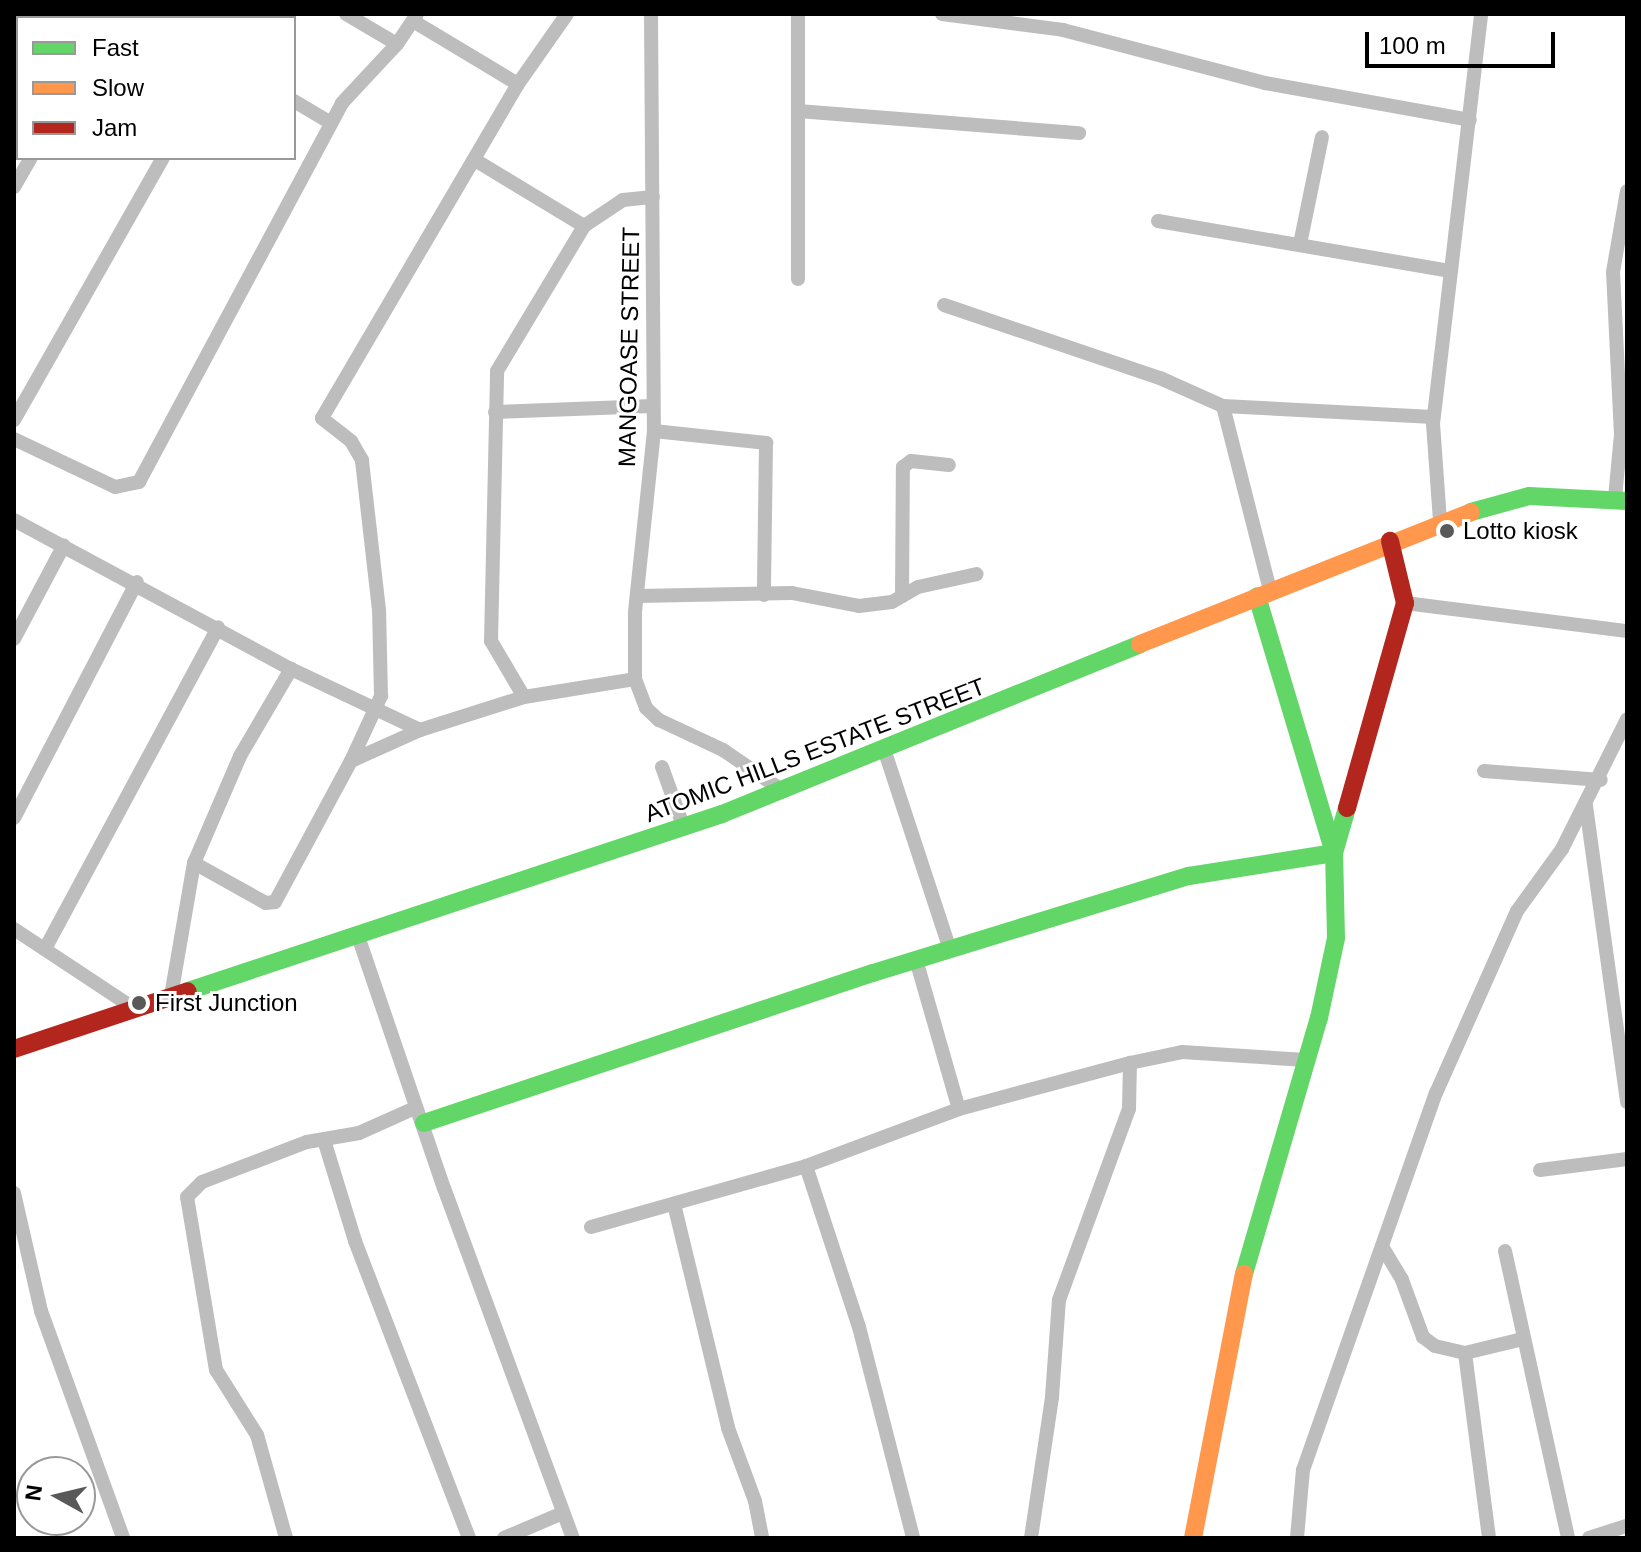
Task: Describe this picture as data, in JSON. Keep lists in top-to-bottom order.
{
  "streets": {
    "street": ["MANGOASE STREET", "ATOMIC HILLS ESTATE STREET"]
  },
  "crossings": [
    ["MANGOASE STREET", "ATOMIC HILLS ESTATE STREET"]
  ],
  "places": ["Lotto kiosk", "First Junction"],
  "legend": ["Fast", "Slow", "Jam"],
  "scale_bar": "100 m",
  "north": "left"
}
